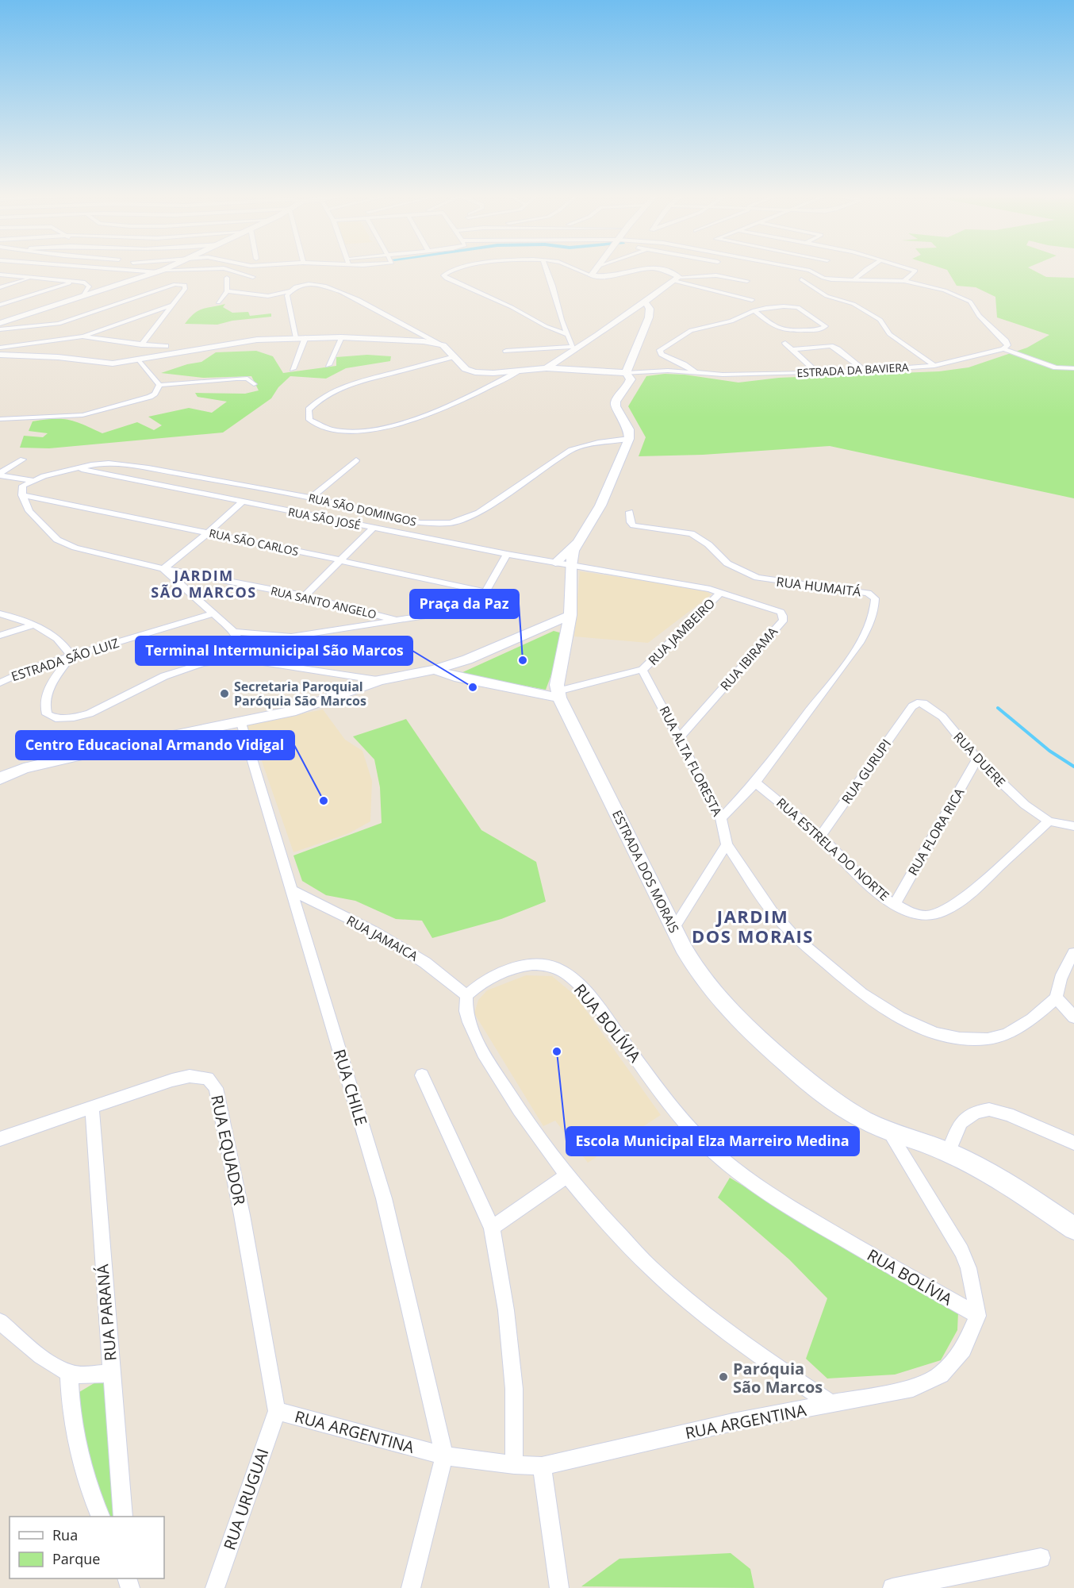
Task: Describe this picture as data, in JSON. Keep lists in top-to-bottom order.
{
  "streets": {
    "main road": ["RUA JAMBEIRO", "ESTRADA DOS MORAIS"],
    "street": [
      "ESTRADA DA BAVIERA",
      "RUA SÃO DOMINGOS",
      "RUA SÃO JOSÉ",
      "RUA SÃO CARLOS",
      "RUA HUMAITÁ",
      "RUA SANTO ANGELO",
      "RUA IBIRAMA",
      "ESTRADA SÃO LUIZ",
      "RUA DUERE",
      "RUA ALTA FLORESTA",
      "RUA GURUPI",
      "RUA FLORA RICA",
      "RUA ESTRELA DO NORTE",
      "RUA JAMAICA",
      "RUA BOLÍVIA",
      "RUA CHILE",
      "RUA EQUADOR",
      "RUA PARANÁ",
      "RUA ARGENTINA",
      "RUA URUGUAI"
    ]
  },
  "crossings": [
    ["RUA SÃO DOMINGOS", "RUA SÃO JOSÉ"],
    ["RUA SÃO JOSÉ", "RUA IBIRAMA"],
    ["RUA SÃO CARLOS", "RUA SANTO ANGELO"],
    ["RUA HUMAITÁ", "RUA ALTA FLORESTA"],
    ["RUA HUMAITÁ", "RUA ESTRELA DO NORTE"],
    ["RUA JAMBEIRO", "RUA IBIRAMA"],
    ["RUA JAMBEIRO", "RUA ALTA FLORESTA"],
    ["RUA JAMBEIRO", "ESTRADA DOS MORAIS"],
    ["RUA IBIRAMA", "RUA ALTA FLORESTA"],
    ["RUA DUERE", "RUA GURUPI"],
    ["RUA DUERE", "RUA FLORA RICA"],
    ["RUA DUERE", "RUA ESTRELA DO NORTE"],
    ["RUA GURUPI", "RUA ESTRELA DO NORTE"],
    ["RUA FLORA RICA", "RUA ESTRELA DO NORTE"],
    ["RUA JAMAICA", "RUA BOLÍVIA"],
    ["RUA JAMAICA", "RUA CHILE"],
    ["RUA BOLÍVIA", "RUA ARGENTINA"],
    ["RUA CHILE", "RUA ARGENTINA"],
    ["RUA EQUADOR", "RUA PARANÁ"],
    ["RUA EQUADOR", "RUA ARGENTINA"],
    ["RUA EQUADOR", "RUA URUGUAI"],
    ["RUA ARGENTINA", "RUA URUGUAI"]
  ],
  "districts": ["JARDIM SÃO MARCOS", "JARDIM DOS MORAIS"],
  "places": [
    "Praça da Paz",
    "Terminal Intermunicipal São Marcos",
    "Secretaria Paroquial Paróquia São Marcos",
    "Centro Educacional Armando Vidigal",
    "Escola Municipal Elza Marreiro Medina",
    "Paróquia São Marcos"
  ],
  "legend": ["Rua", "Parque"]
}
